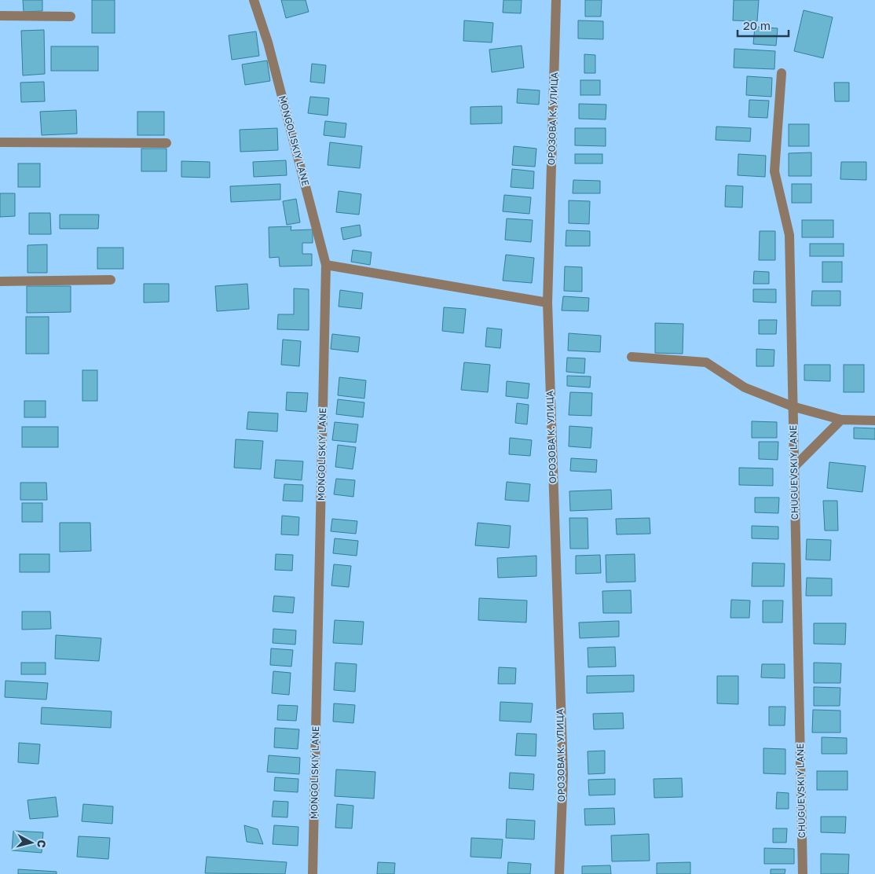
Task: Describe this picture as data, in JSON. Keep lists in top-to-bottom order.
{
  "streets": {
    "street": ["ОРОЗОВА К. УЛИЦА", "MONGOLISKIY LANE", "CHUGUEVSKIY LANE"]
  },
  "scale_bar": "20 m",
  "north": "right"
}
